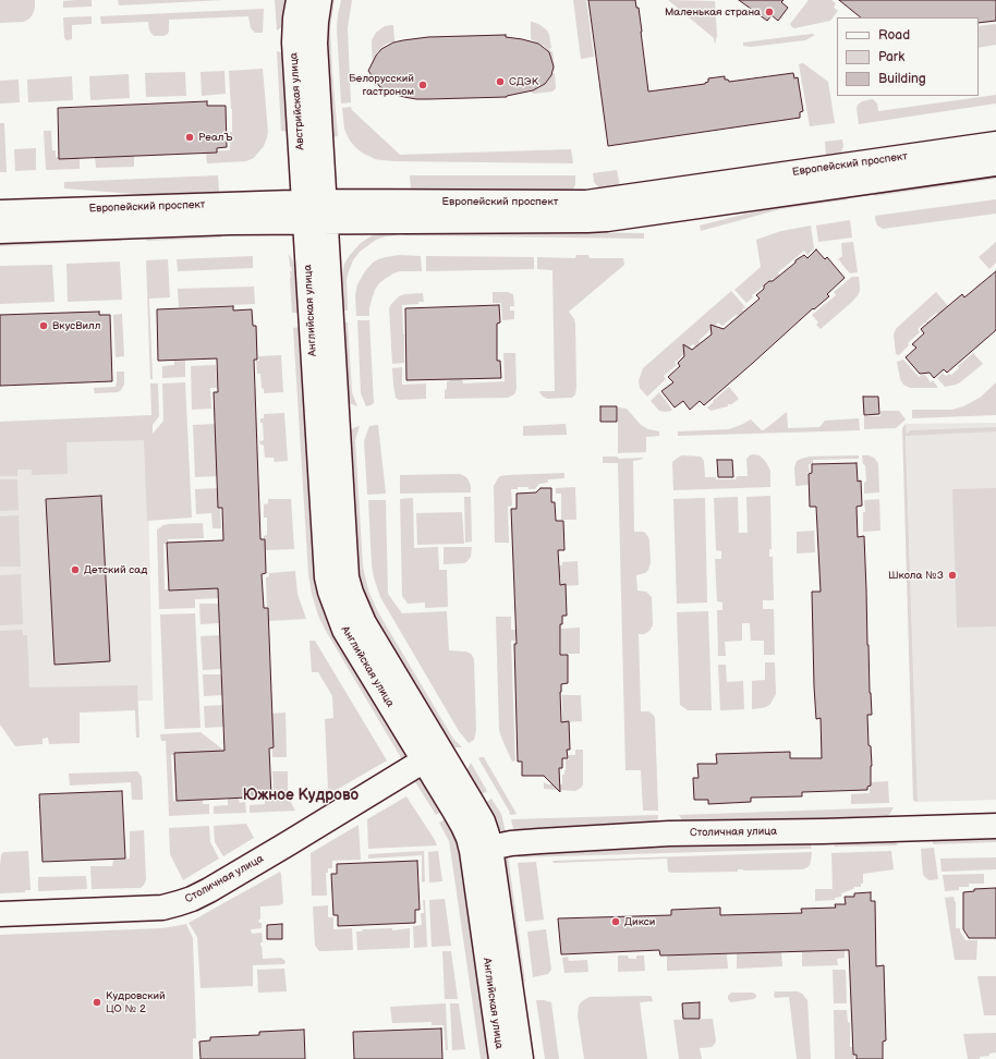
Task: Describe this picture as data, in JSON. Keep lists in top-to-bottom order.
{
  "streets": {
    "street": [
      "Австрийская улица",
      "Европейский проспект",
      "Английская улица",
      "Столичная улица"
    ]
  },
  "crossings": [
    ["Австрийская улица", "Европейский проспект"],
    ["Австрийская улица", "Английская улица"],
    ["Европейский проспект", "Английская улица"],
    ["Английская улица", "Столичная улица"]
  ],
  "districts": ["Южное Кудрово"],
  "places": [
    "Маленькая страна",
    "СДЭК",
    "Белорусский гастроном",
    "РеалЪ",
    "ВкусВилл",
    "Детский сад",
    "Школа №3",
    "Дикси",
    "Кудровский ЦО № 2"
  ],
  "legend": ["Road", "Park", "Building"]
}
